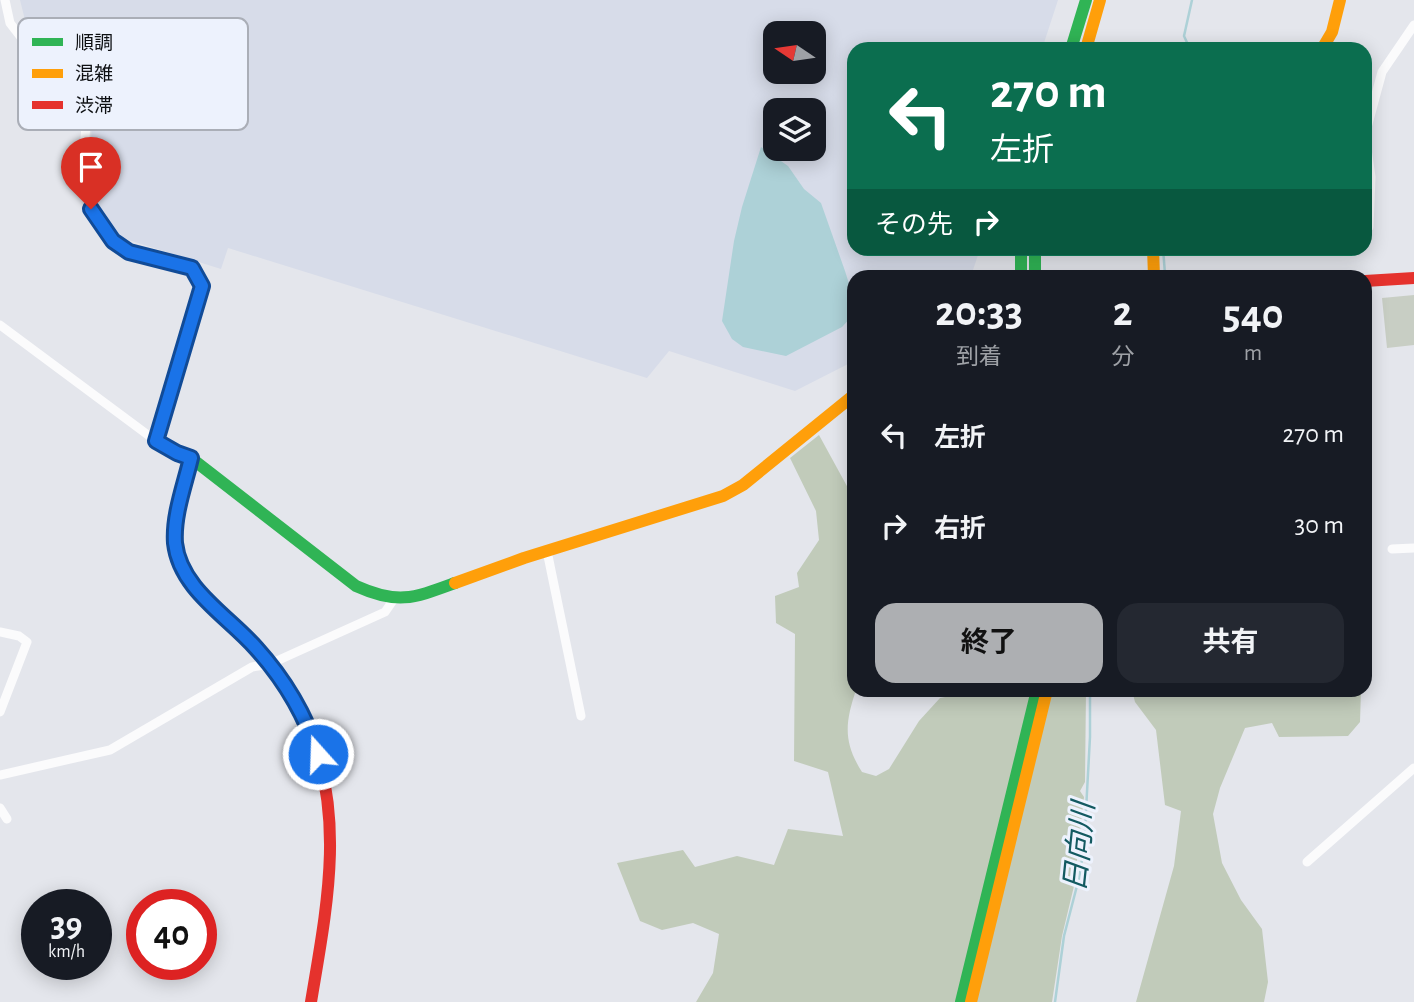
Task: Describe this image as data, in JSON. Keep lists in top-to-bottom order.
{
  "water": ["日向川"],
  "legend": ["順調", "混雑", "渋滞"],
  "north": "left",
  "page": {
    "turn": ["270 m", "左折"],
    "then": "その先",
    "eta": [
      "20:33",
      "到着",
      "2",
      "分",
      "540",
      "m"
    ],
    "list": [
      {
        "name": "左折",
        "value": "270 m"
      },
      {
        "name": "右折",
        "value": "30 m"
      }
    ],
    "buttons": ["終了", "共有"],
    "speed": "39 km/h",
    "limit": "40"
  }
}
